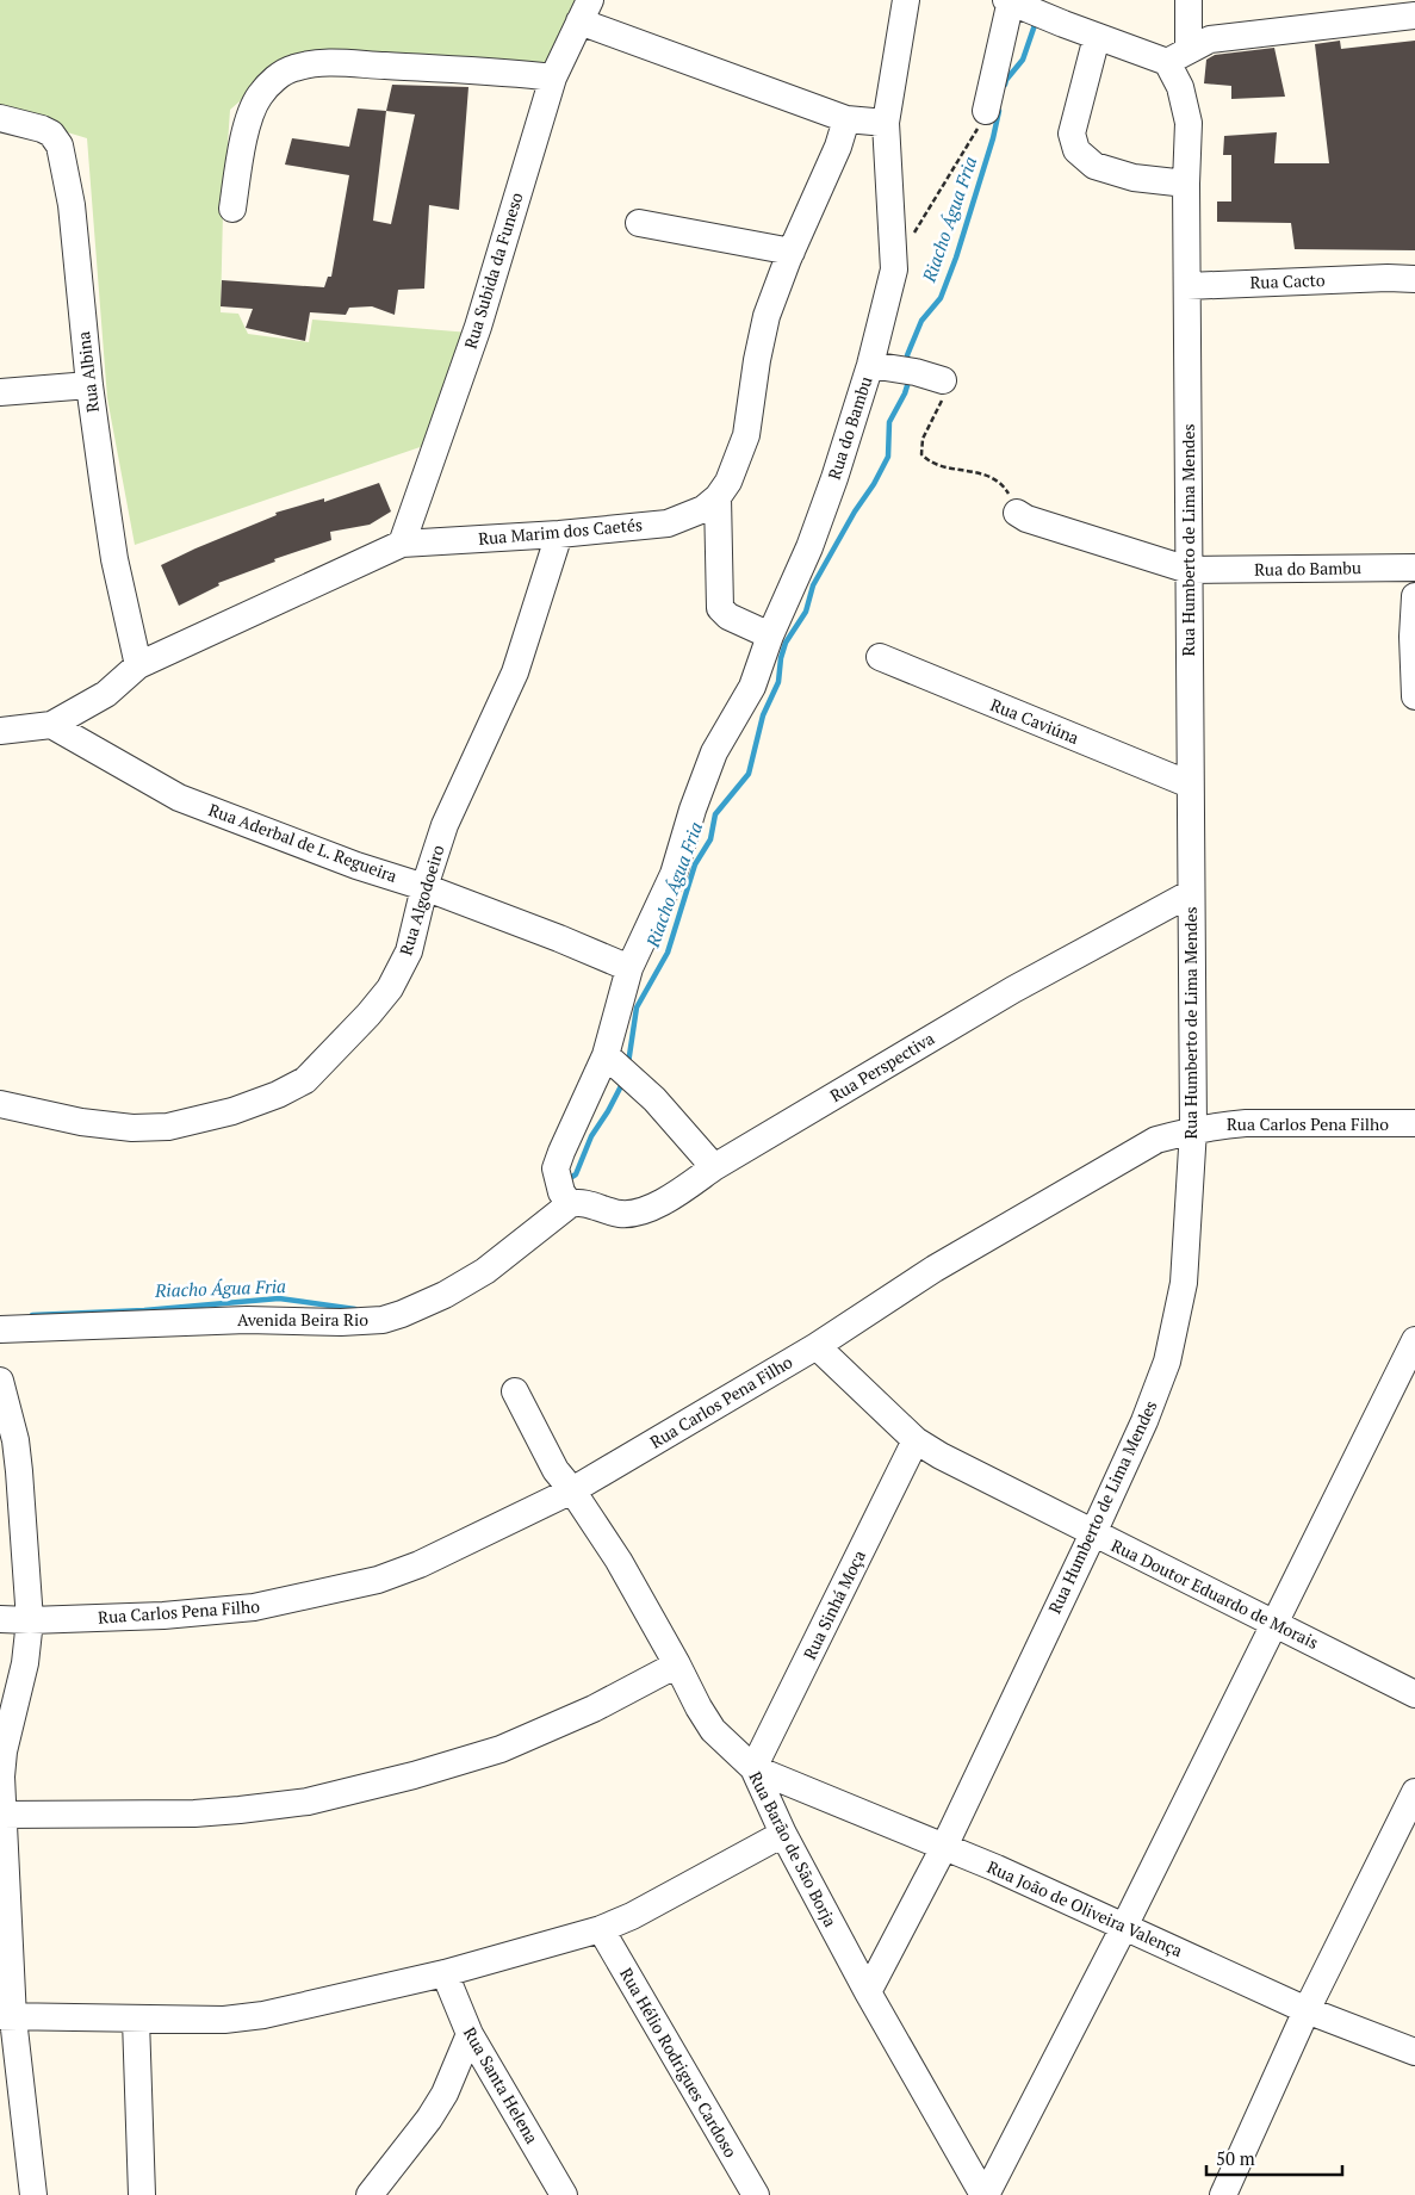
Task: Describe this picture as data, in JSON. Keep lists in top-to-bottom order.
{
  "streets": {
    "street": [
      "Rua Subida da Funeso",
      "Rua Cacto",
      "Rua Albina",
      "Rua do Bambu",
      "Rua Marim dos Caetés",
      "Rua Humberto de Lima Mendes",
      "Rua Caviúna",
      "Rua Aderbal de L. Regueira",
      "Rua Algodoeiro",
      "Rua Perspectiva",
      "Rua Carlos Pena Filho",
      "Avenida Beira Rio",
      "Rua Doutor Eduardo de Morais",
      "Rua Sinhá Moça",
      "Rua Barão de São Borja",
      "Rua João de Oliveira Valença",
      "Rua Hélio Rodrigues Cardoso",
      "Rua Santa Helena"
    ]
  },
  "crossings": [
    ["Rua Subida da Funeso", "Rua Marim dos Caetés"],
    ["Rua Cacto", "Rua Humberto de Lima Mendes"],
    ["Rua Albina", "Rua Marim dos Caetés"],
    ["Rua do Bambu", "Rua Humberto de Lima Mendes"],
    ["Rua do Bambu", "Rua Aderbal de L. Regueira"],
    ["Rua do Bambu", "Avenida Beira Rio"],
    ["Rua Marim dos Caetés", "Rua Aderbal de L. Regueira"],
    ["Rua Marim dos Caetés", "Rua Algodoeiro"],
    ["Rua Humberto de Lima Mendes", "Rua Caviúna"],
    ["Rua Humberto de Lima Mendes", "Rua Perspectiva"],
    ["Rua Humberto de Lima Mendes", "Rua Carlos Pena Filho"],
    ["Rua Humberto de Lima Mendes", "Rua Doutor Eduardo de Morais"],
    ["Rua Humberto de Lima Mendes", "Rua Barão de São Borja"],
    ["Rua Humberto de Lima Mendes", "Rua João de Oliveira Valença"],
    ["Rua Aderbal de L. Regueira", "Rua Algodoeiro"],
    ["Rua Aderbal de L. Regueira", "Avenida Beira Rio"],
    ["Rua Perspectiva", "Avenida Beira Rio"],
    ["Rua Carlos Pena Filho", "Rua Doutor Eduardo de Morais"],
    ["Rua Carlos Pena Filho", "Rua Barão de São Borja"],
    ["Rua Doutor Eduardo de Morais", "Rua Sinhá Moça"],
    ["Rua Sinhá Moça", "Rua Barão de São Borja"],
    ["Rua Sinhá Moça", "Rua João de Oliveira Valença"],
    ["Rua Barão de São Borja", "Rua João de Oliveira Valença"]
  ],
  "water": ["Riacho Água Fria"],
  "scale_bar": "50 m"
}
